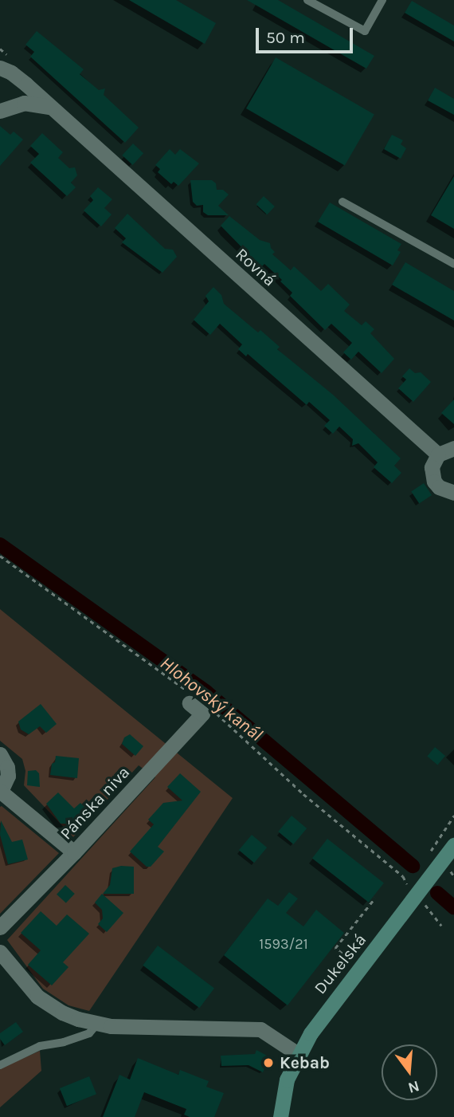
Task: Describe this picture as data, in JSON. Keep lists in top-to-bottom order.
{
  "streets": {
    "main road": ["Dukelská"],
    "street": ["Rovná", "Pánska niva"]
  },
  "water": ["Hlohovský kanál"],
  "places": ["Kebab"],
  "house_numbers": ["1593/21"],
  "scale_bar": "50 m",
  "north": "bottom"
}
